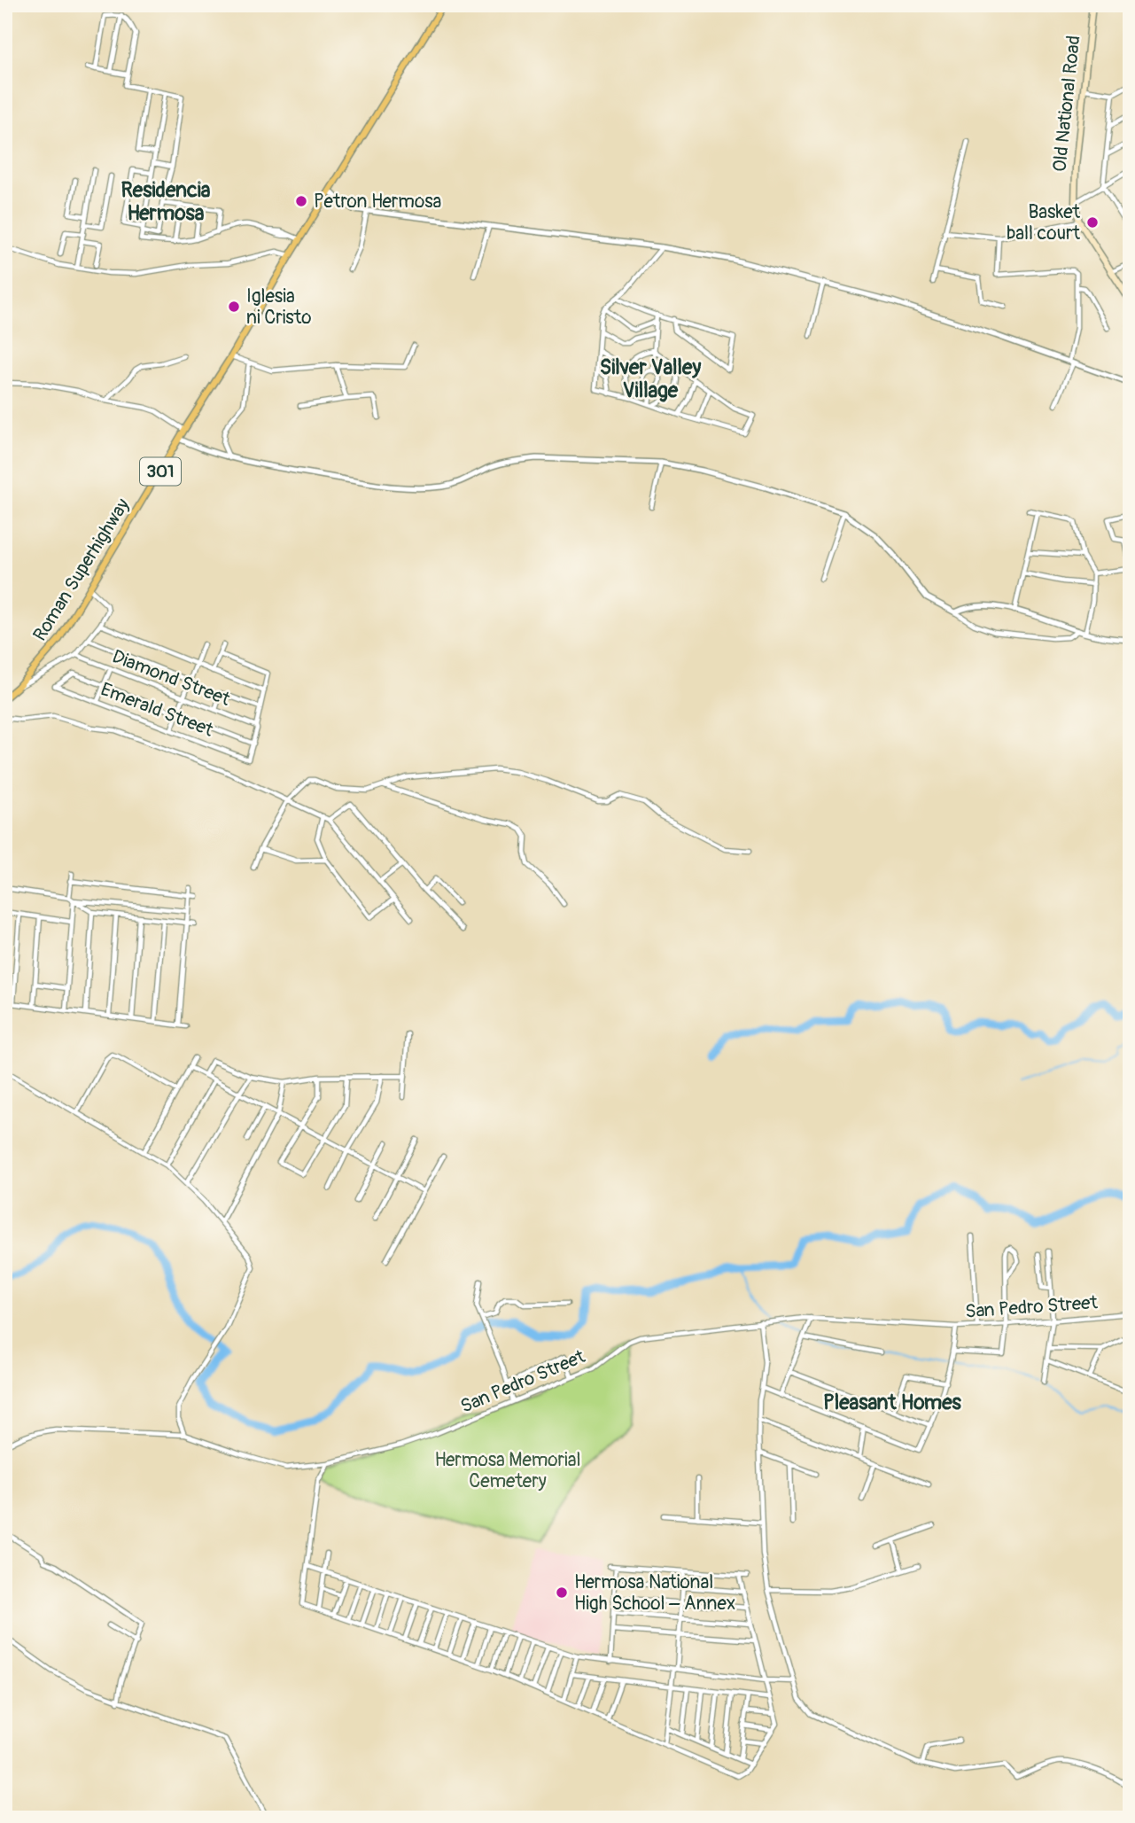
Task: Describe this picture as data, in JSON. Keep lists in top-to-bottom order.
{
  "streets": {
    "main road": ["Old National Road", "301", "Roman Superhighway"],
    "street": ["Diamond Street", "Emerald Street", "San Pedro Street"]
  },
  "districts": ["Residencia Hermosa", "Silver Valley Village", "Pleasant Homes"],
  "parks": ["Hermosa Memorial Cemetery"],
  "places": [
    "Petron Hermosa",
    "Basket ball court",
    "Iglesia ni Cristo",
    "Hermosa National High School – Annex"
  ]
}
